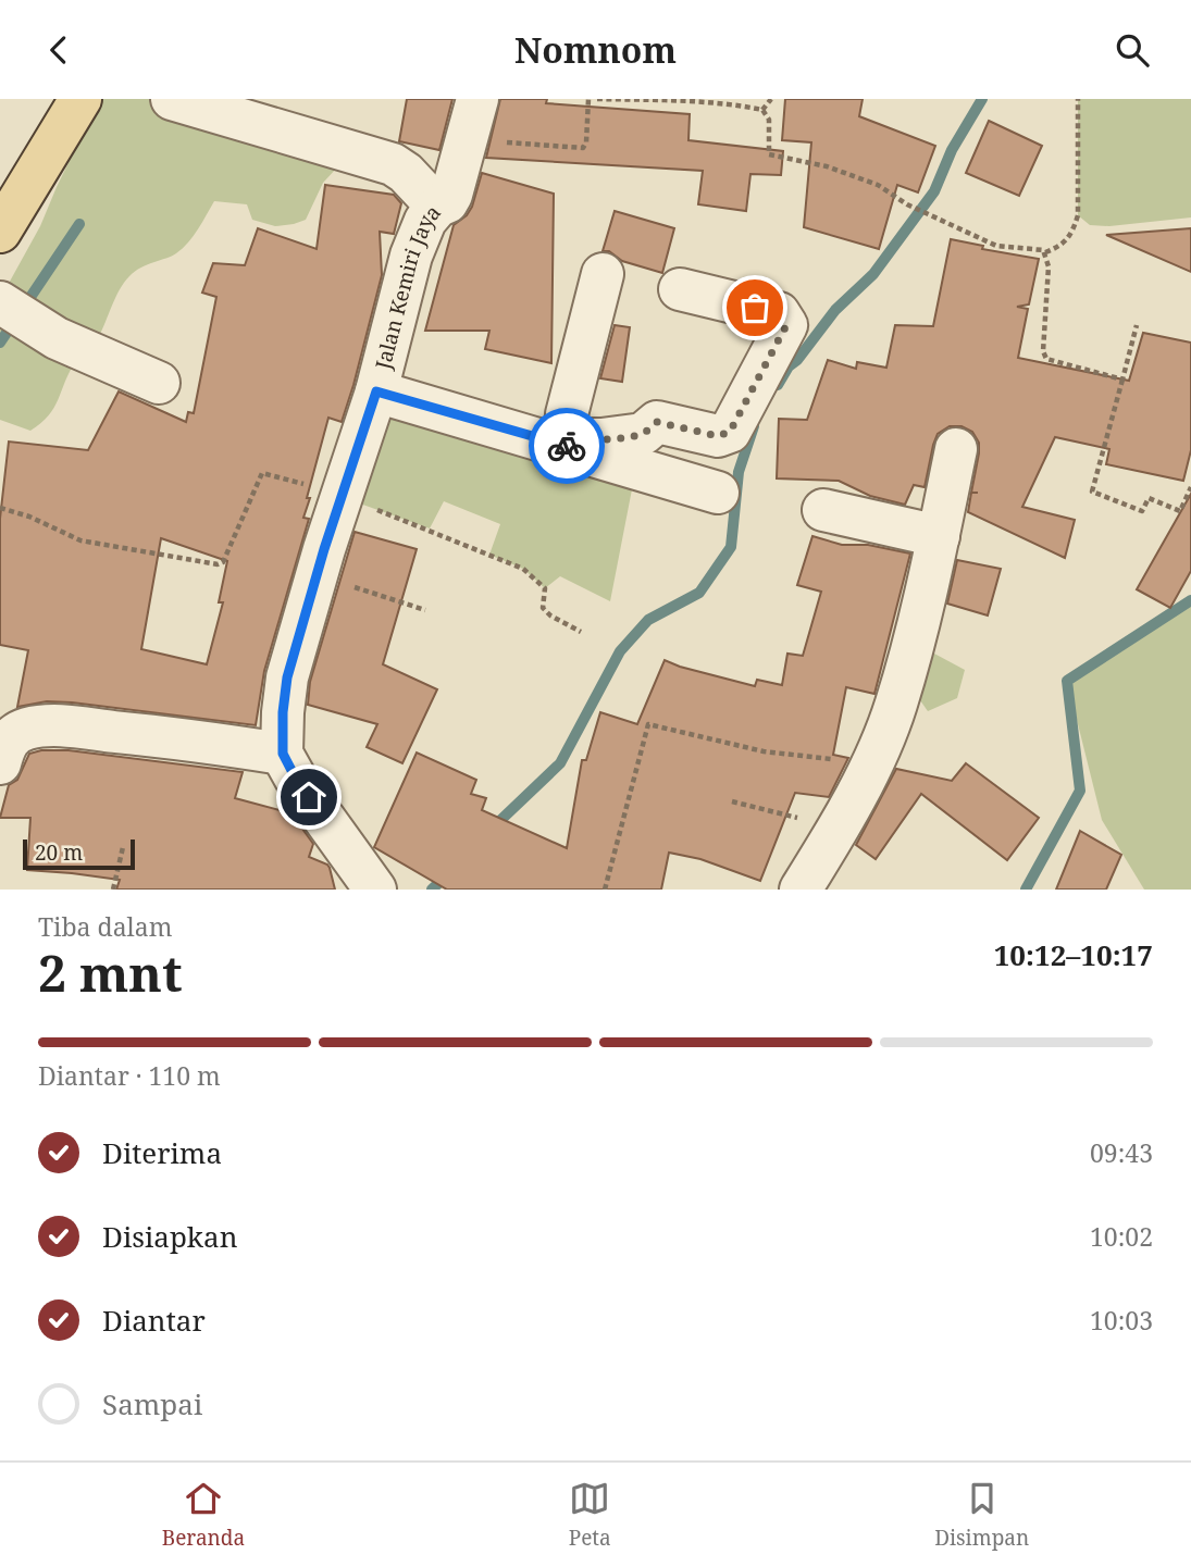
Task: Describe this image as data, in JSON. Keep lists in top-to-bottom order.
{
  "streets": {
    "street": ["Jalan Kemiri Jaya"]
  },
  "scale_bar": "20 m",
  "page": {
    "header": "Nomnom",
    "scale": "20 m",
    "heading": ["2 mnt", "Tiba dalam", "10:12–10:17"],
    "bar": "Diantar · 110 m",
    "list": [
      ["Diterima", "09:43"],
      ["Disiapkan", "10:02"],
      ["Diantar", "10:03"],
      "Sampai"
    ],
    "tabs": ["Beranda", "Peta", "Disimpan"]
  }
}
